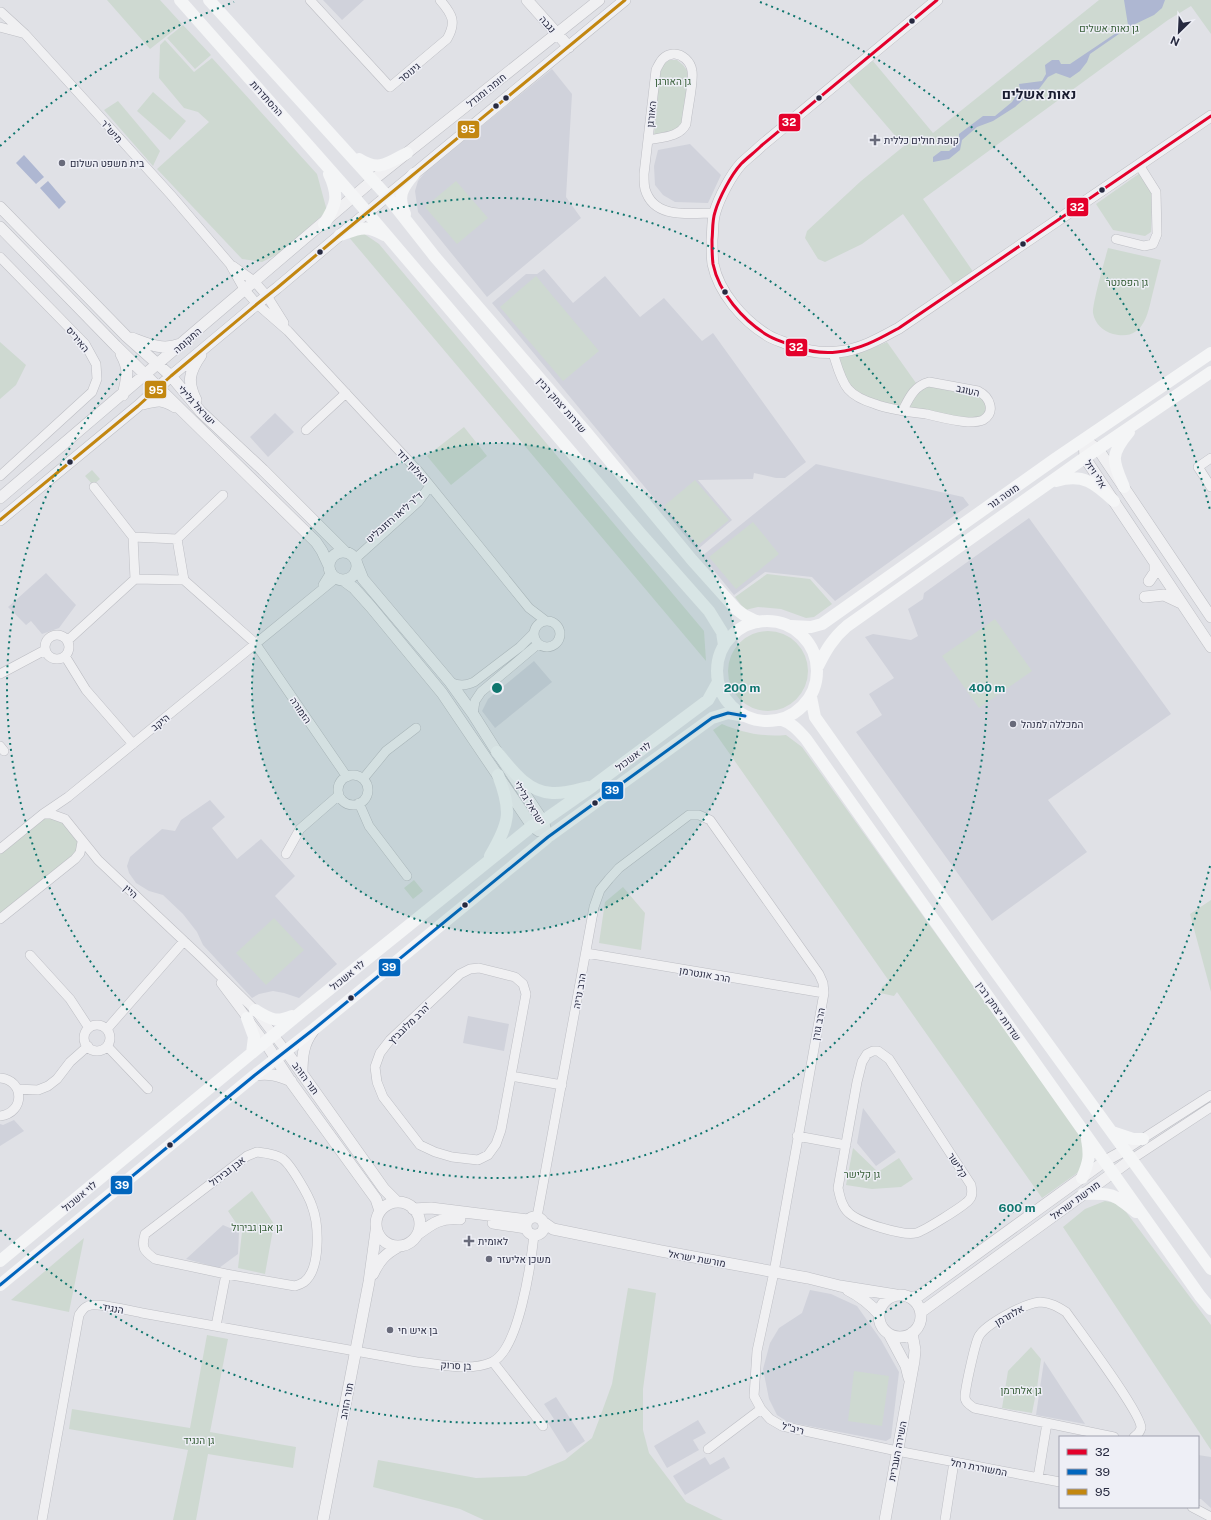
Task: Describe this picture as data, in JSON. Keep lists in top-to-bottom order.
{
  "streets": {
    "main road": [
      "ההסתדרות",
      "שדרות יצחק רבין",
      "מוטה גור",
      "לוי אשכול"
    ],
    "street": [
      "נגבה",
      "גינוסר",
      "חומה ומגדל",
      "האורגן",
      "מיש\"ר",
      "האיריס",
      "התקומה",
      "העוגב",
      "ישראל גלילי",
      "האלוף דוד",
      "אלי ויזל",
      "ד\"ר ליאו רוזנבליט",
      "הזמורה",
      "היקב",
      "היין",
      "הרב אונטרמן",
      "הרב נריה",
      "הרב מלובביץ'",
      "הרב גורן",
      "תור הזהב",
      "קלישר",
      "אבן גבירול",
      "מורשת ישראל",
      "הנגיד",
      "אלתרמן",
      "בן סרוק",
      "ריב\"ל",
      "השירה העברית",
      "המשוררת רחל"
    ]
  },
  "crossings": [
    ["נגבה", "חומה ומגדל"],
    ["חומה ומגדל", "התקומה"],
    ["חומה ומגדל", "שדרות יצחק רבין"],
    ["ההסתדרות", "התקומה"],
    ["מיש\"ר", "התקומה"],
    ["מיש\"ר", "האלוף דוד"],
    ["התקומה", "ישראל גלילי"],
    ["התקומה", "שדרות יצחק רבין"],
    ["התקומה", "האלוף דוד"],
    ["ישראל גלילי", "ד\"ר ליאו רוזנבליט"],
    ["ישראל גלילי", "היקב"],
    ["ישראל גלילי", "לוי אשכול"],
    ["שדרות יצחק רבין", "מוטה גור"],
    ["שדרות יצחק רבין", "לוי אשכול"],
    ["שדרות יצחק רבין", "מורשת ישראל"],
    ["האלוף דוד", "ד\"ר ליאו רוזנבליט"],
    ["אלי ויזל", "מוטה גור"],
    ["מוטה גור", "לוי אשכול"],
    ["ד\"ר ליאו רוזנבליט", "היקב"],
    ["הזמורה", "היקב"],
    ["לוי אשכול", "היין"],
    ["לוי אשכול", "תור הזהב"],
    ["היין", "תור הזהב"],
    ["הרב אונטרמן", "הרב נריה"],
    ["הרב אונטרמן", "הרב גורן"],
    ["הרב נריה", "הרב גורן"],
    ["הרב נריה", "מורשת ישראל"],
    ["הרב גורן", "מורשת ישראל"],
    ["הרב גורן", "ריב\"ל"],
    ["תור הזהב", "מורשת ישראל"],
    ["תור הזהב", "הנגיד"],
    ["תור הזהב", "בן סרוק"],
    ["מורשת ישראל", "ריב\"ל"],
    ["מורשת ישראל", "השירה העברית"],
    ["הנגיד", "בן סרוק"],
    ["ריב\"ל", "השירה העברית"],
    ["ריב\"ל", "המשוררת רחל"],
    ["השירה העברית", "המשוררת רחל"]
  ],
  "districts": ["נאות אשלים"],
  "parks": [
    "גן נאות אשלים",
    "גן האורגן",
    "גן הפסנטר",
    "גן קלישר",
    "גן אבן גבירול",
    "גן אלתרמן",
    "גן הנגיד"
  ],
  "places": {
    "health": ["קופת חולים כללית", "לאומית"],
    "other": [
      "בית משפט השלום",
      "המכללה למנהל",
      "משכן אליעזר",
      "בן איש חי"
    ]
  },
  "lines": ["transit line 32", "transit line 95", "transit line 39"],
  "legend": ["32", "39", "95"],
  "north": "bottom left",
  "rings": ["200 m", "400 m", "600 m"]
}
